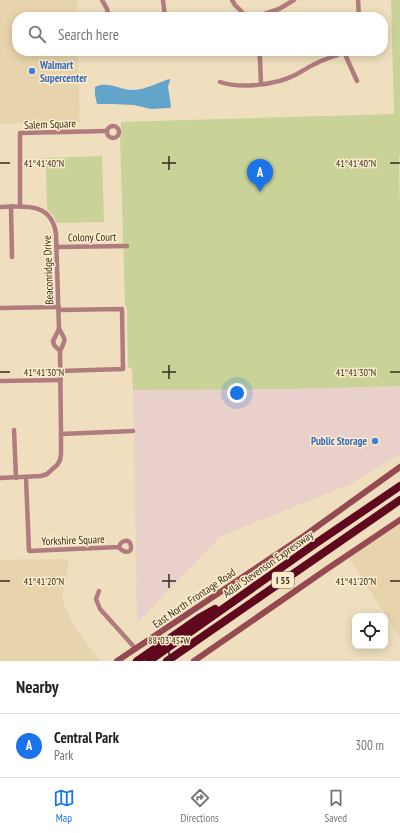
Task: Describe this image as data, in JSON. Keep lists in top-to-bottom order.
{
  "streets": {
    "highway": ["Adlai Stevenson Expressway", "I 55"],
    "street": [
      "Salem Square",
      "Colony Court",
      "Beaconridge Drive",
      "Yorkshire Square",
      "East North Frontage Road"
    ]
  },
  "crossings": [
    ["Salem Square", "Beaconridge Drive"],
    ["Colony Court", "Beaconridge Drive"],
    ["Beaconridge Drive", "Yorkshire Square"]
  ],
  "places": ["Walmart Supercenter", "Public Storage"],
  "page": {
    "search": "Search here",
    "pins": "A",
    "heading": "Nearby",
    "list": [
      {
        "mark": "A",
        "name": "Central Park",
        "note": "Park",
        "value": "300 m"
      }
    ],
    "nav": ["Map", "Directions", "Saved"]
  },
  "coordinates": [
    "41°41'40\"N",
    "41°41'30\"N",
    "41°41'20\"N",
    "88°03'45\"W"
  ]
}
